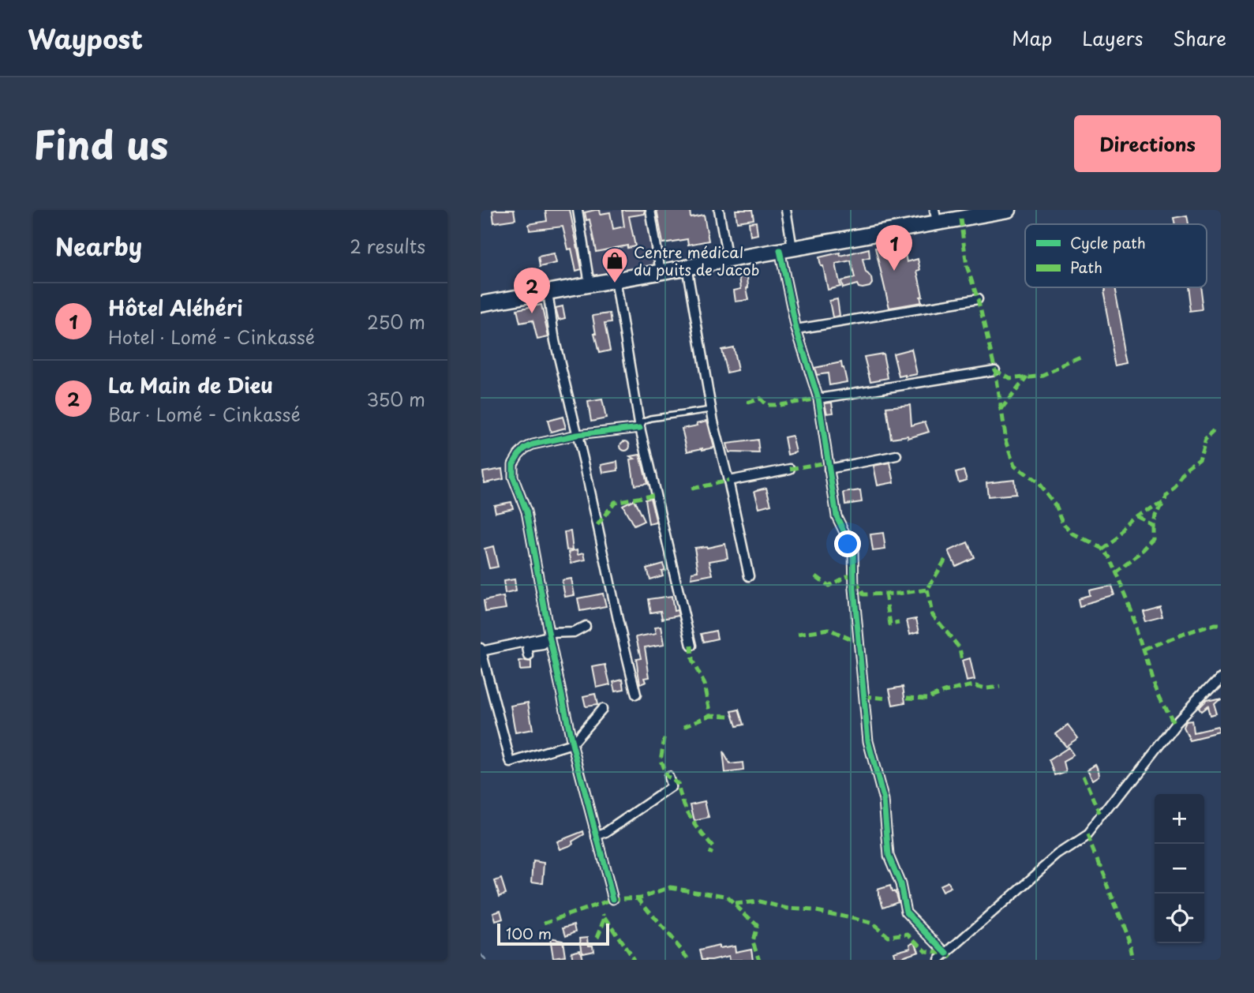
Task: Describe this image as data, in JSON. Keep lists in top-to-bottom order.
{
  "places": {
    "shop": ["Centre médical du puits de Jacob"]
  },
  "legend": ["Cycle path", "Path"],
  "scale_bar": "100 m",
  "page": {
    "header": "Waypost",
    "nav": ["Map", "Layers", "Share"],
    "title": "Find us",
    "buttons": "Directions",
    "heading": ["Nearby", "2 results"],
    "pins": ["1", "2"],
    "list": [
      {
        "mark": "1",
        "name": "Hôtel Aléhéri",
        "note": "Hotel · Lomé - Cinkassé",
        "value": "250 m"
      },
      {
        "mark": "2",
        "name": "La Main de Dieu",
        "note": "Bar · Lomé - Cinkassé",
        "value": "350 m"
      }
    ],
    "map_buttons": ["+", "−"],
    "scale": "100 m"
  }
}
